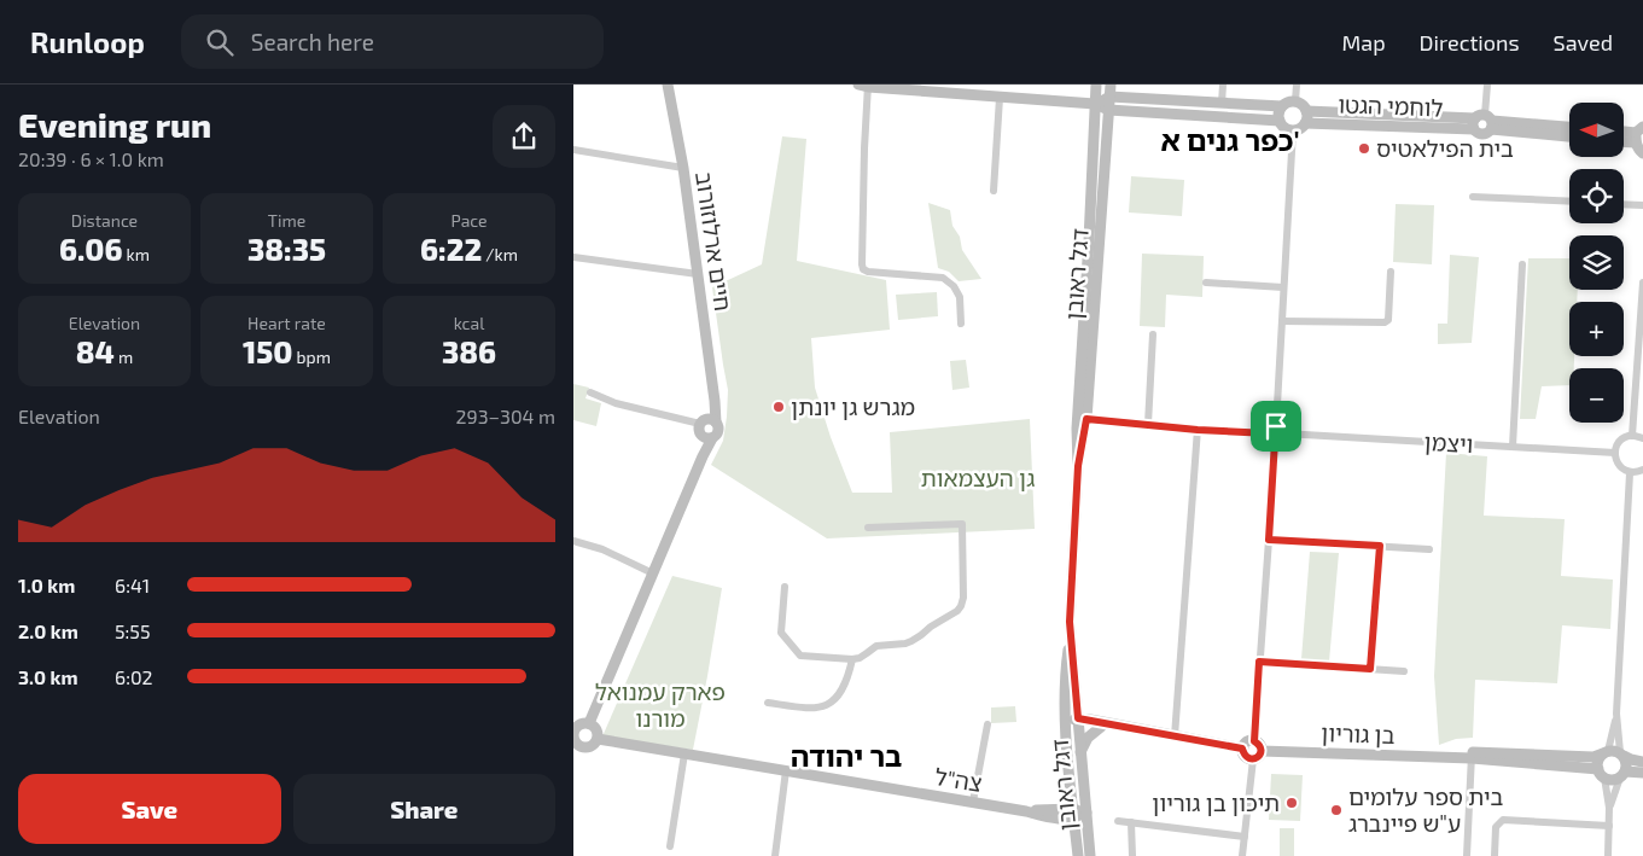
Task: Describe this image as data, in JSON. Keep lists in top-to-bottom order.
{
  "streets": {
    "street": [
      "לוחמי הגטו",
      "חיים ארלוזורוב",
      "דגל ראובן",
      "ויצמן",
      "בן גוריון",
      "צה\"ל"
    ]
  },
  "crossings": [
    ["דגל ראובן", "צה\"ל"]
  ],
  "districts": ["כפר גנים א'", "בר יהודה"],
  "parks": ["גן העצמאות", "פארק עמנואל מורנו"],
  "places": [
    "בית הפילאטיס",
    "מגרש גן יונתן",
    "תיכון בן גוריון",
    "בית ספר עלומים ע\"ש פיינברג"
  ],
  "north": "left",
  "page": {
    "header": "Runloop",
    "search": "Search here",
    "nav": ["Map", "Directions", "Saved"],
    "heading": ["Evening run", "20:39 · 6 × 1.0 km"],
    "map_buttons": ["+", "−"],
    "stats": [
      ["Distance", "6.06 km"],
      ["Time", "38:35"],
      ["Pace", "6:22 /km"],
      ["Elevation", "84 m"],
      ["Heart rate", "150 bpm"],
      ["kcal", "386"]
    ],
    "chart": ["Elevation", "293–304 m"],
    "list": [
      {
        "name": "1.0 km",
        "note": "6:41"
      },
      {
        "name": "2.0 km",
        "note": "5:55"
      },
      {
        "name": "3.0 km",
        "note": "6:02"
      }
    ],
    "buttons": ["Save", "Share"]
  }
}
